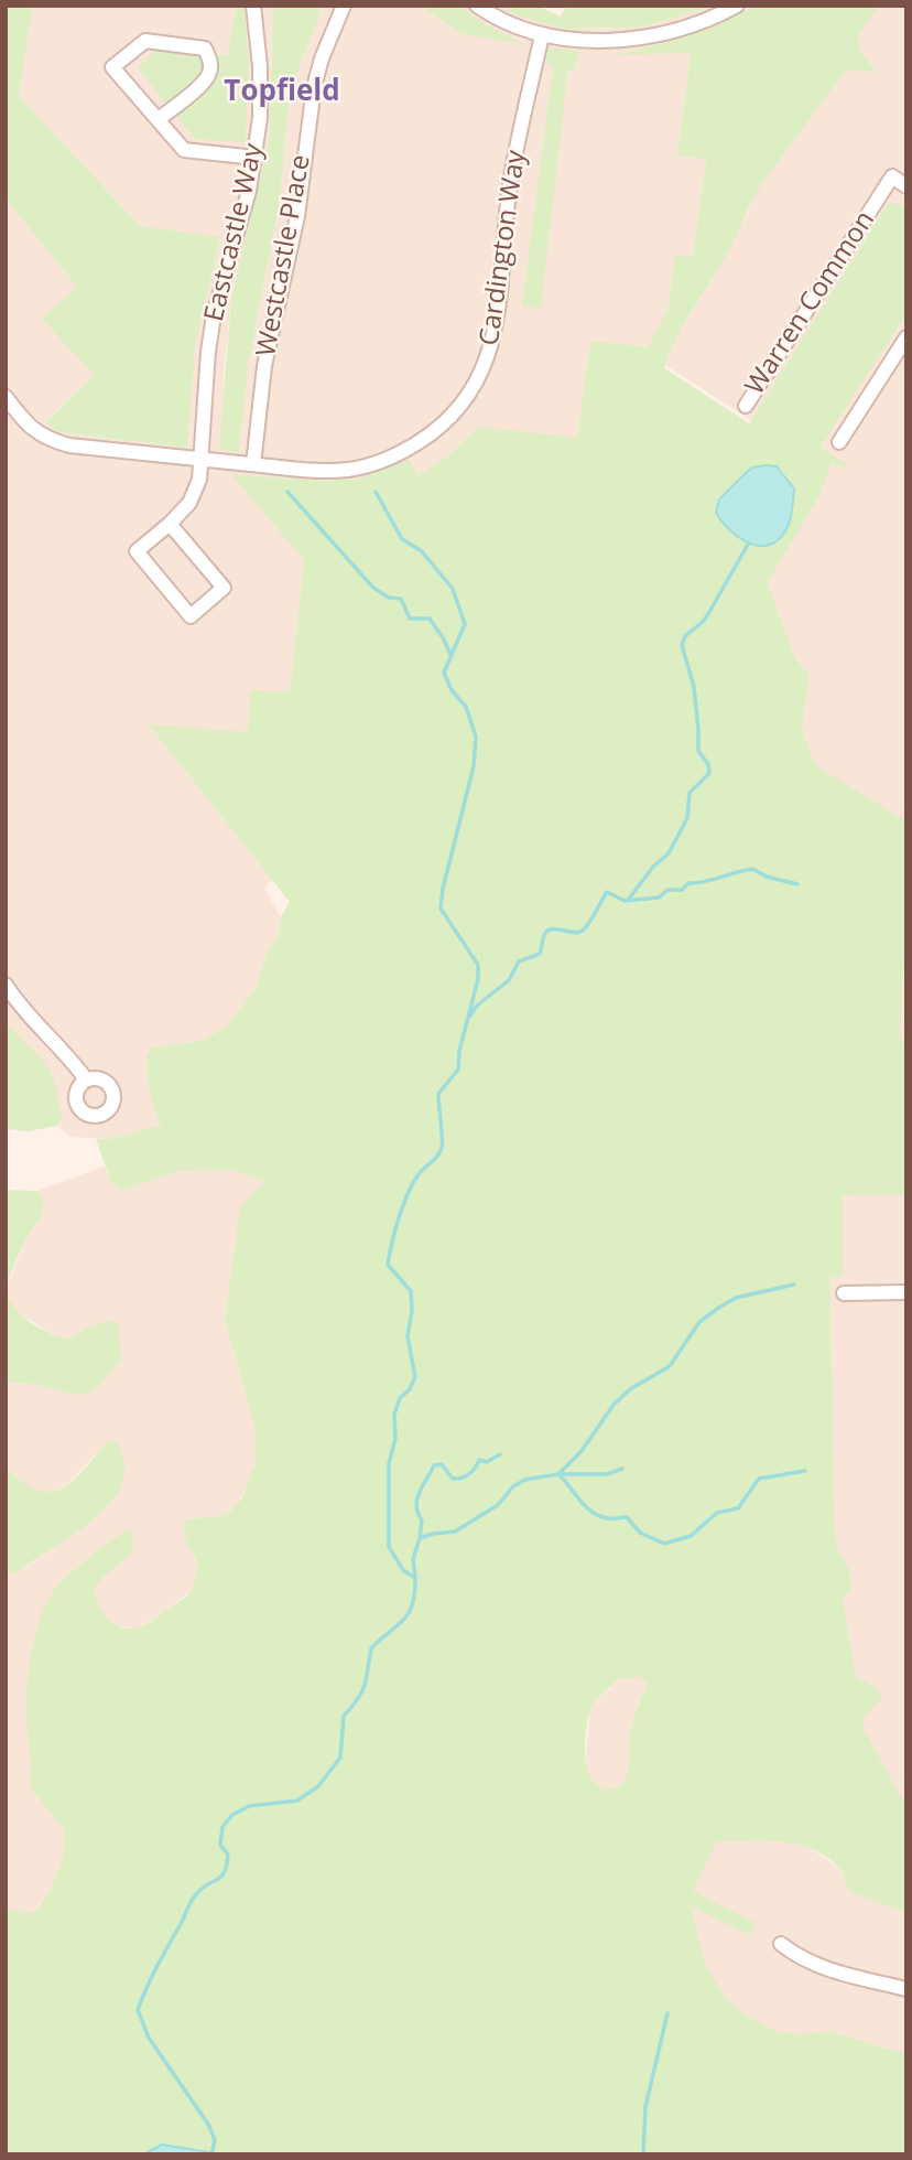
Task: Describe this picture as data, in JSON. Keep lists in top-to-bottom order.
{
  "streets": {
    "street": [
      "Eastcastle Way",
      "Cardington Way",
      "Westcastle Place",
      "Warren Common"
    ]
  },
  "crossings": [
    ["Eastcastle Way", "Cardington Way"],
    ["Cardington Way", "Westcastle Place"]
  ],
  "districts": ["Topfield"]
}
